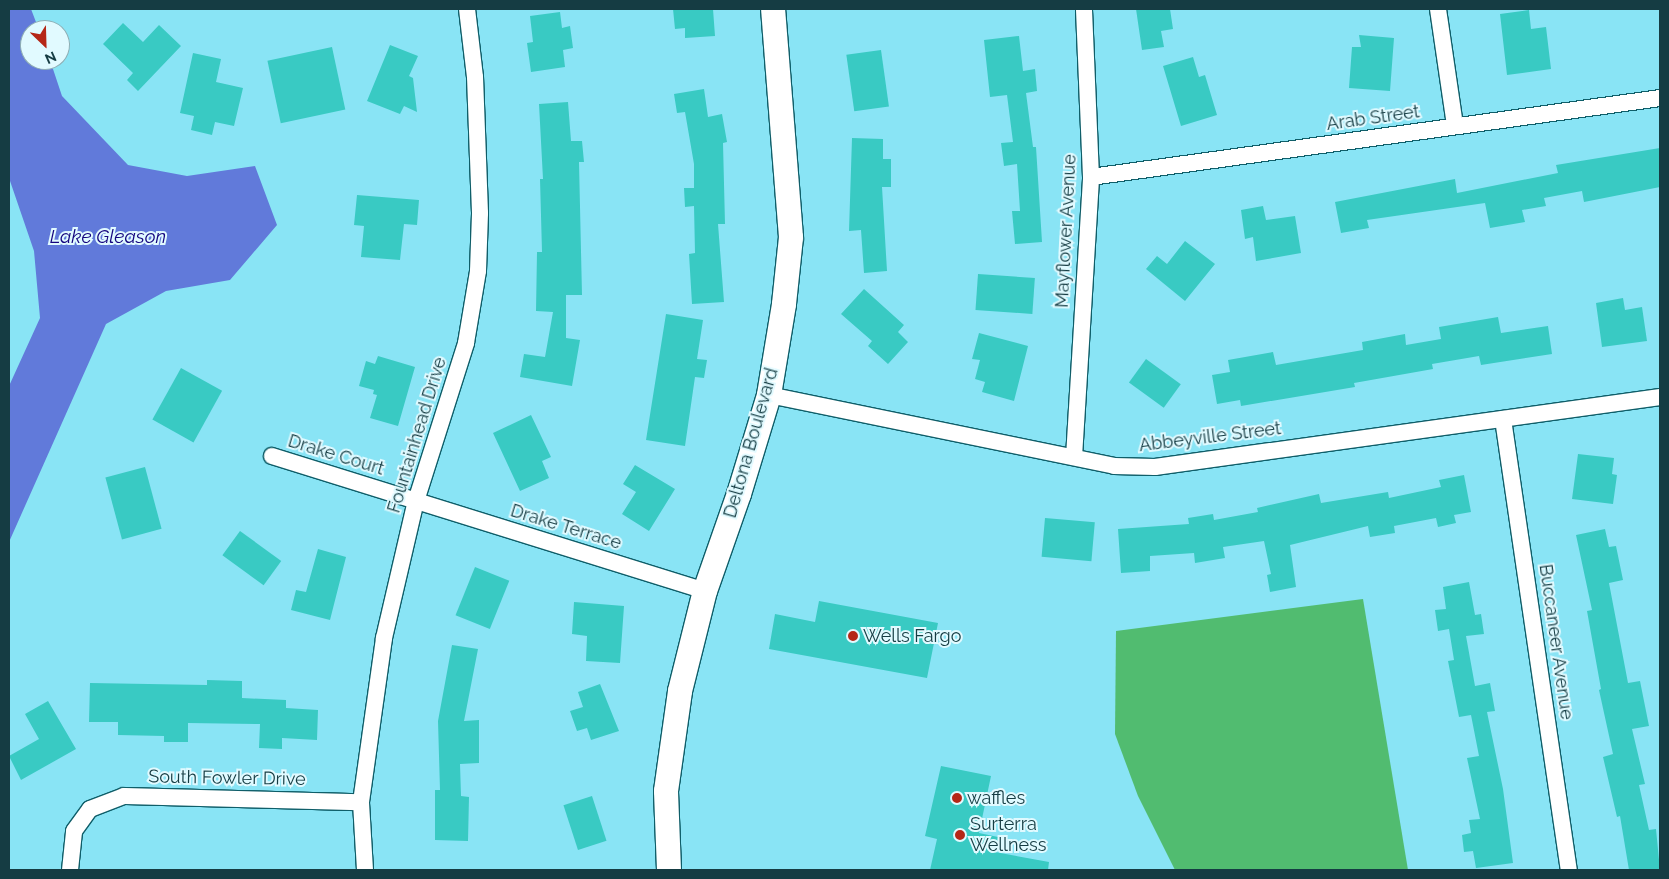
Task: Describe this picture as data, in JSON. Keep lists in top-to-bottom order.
{
  "streets": {
    "street": [
      "Arab Street",
      "Mayflower Avenue",
      "Fountainhead Drive",
      "Abbeyville Street",
      "Deltona Boulevard",
      "Drake Court",
      "Drake Terrace",
      "Buccaneer Avenue",
      "South Fowler Drive"
    ]
  },
  "crossings": [
    ["Arab Street", "Mayflower Avenue"],
    ["Mayflower Avenue", "Abbeyville Street"],
    ["Fountainhead Drive", "Drake Court"],
    ["Fountainhead Drive", "Drake Terrace"],
    ["Fountainhead Drive", "South Fowler Drive"],
    ["Abbeyville Street", "Deltona Boulevard"],
    ["Abbeyville Street", "Buccaneer Avenue"],
    ["Deltona Boulevard", "Drake Terrace"],
    ["Drake Court", "Drake Terrace"]
  ],
  "water": ["Lake Gleason"],
  "places": ["Wells Fargo", "waffles", "Surterra Wellness"],
  "north": "bottom right"
}
